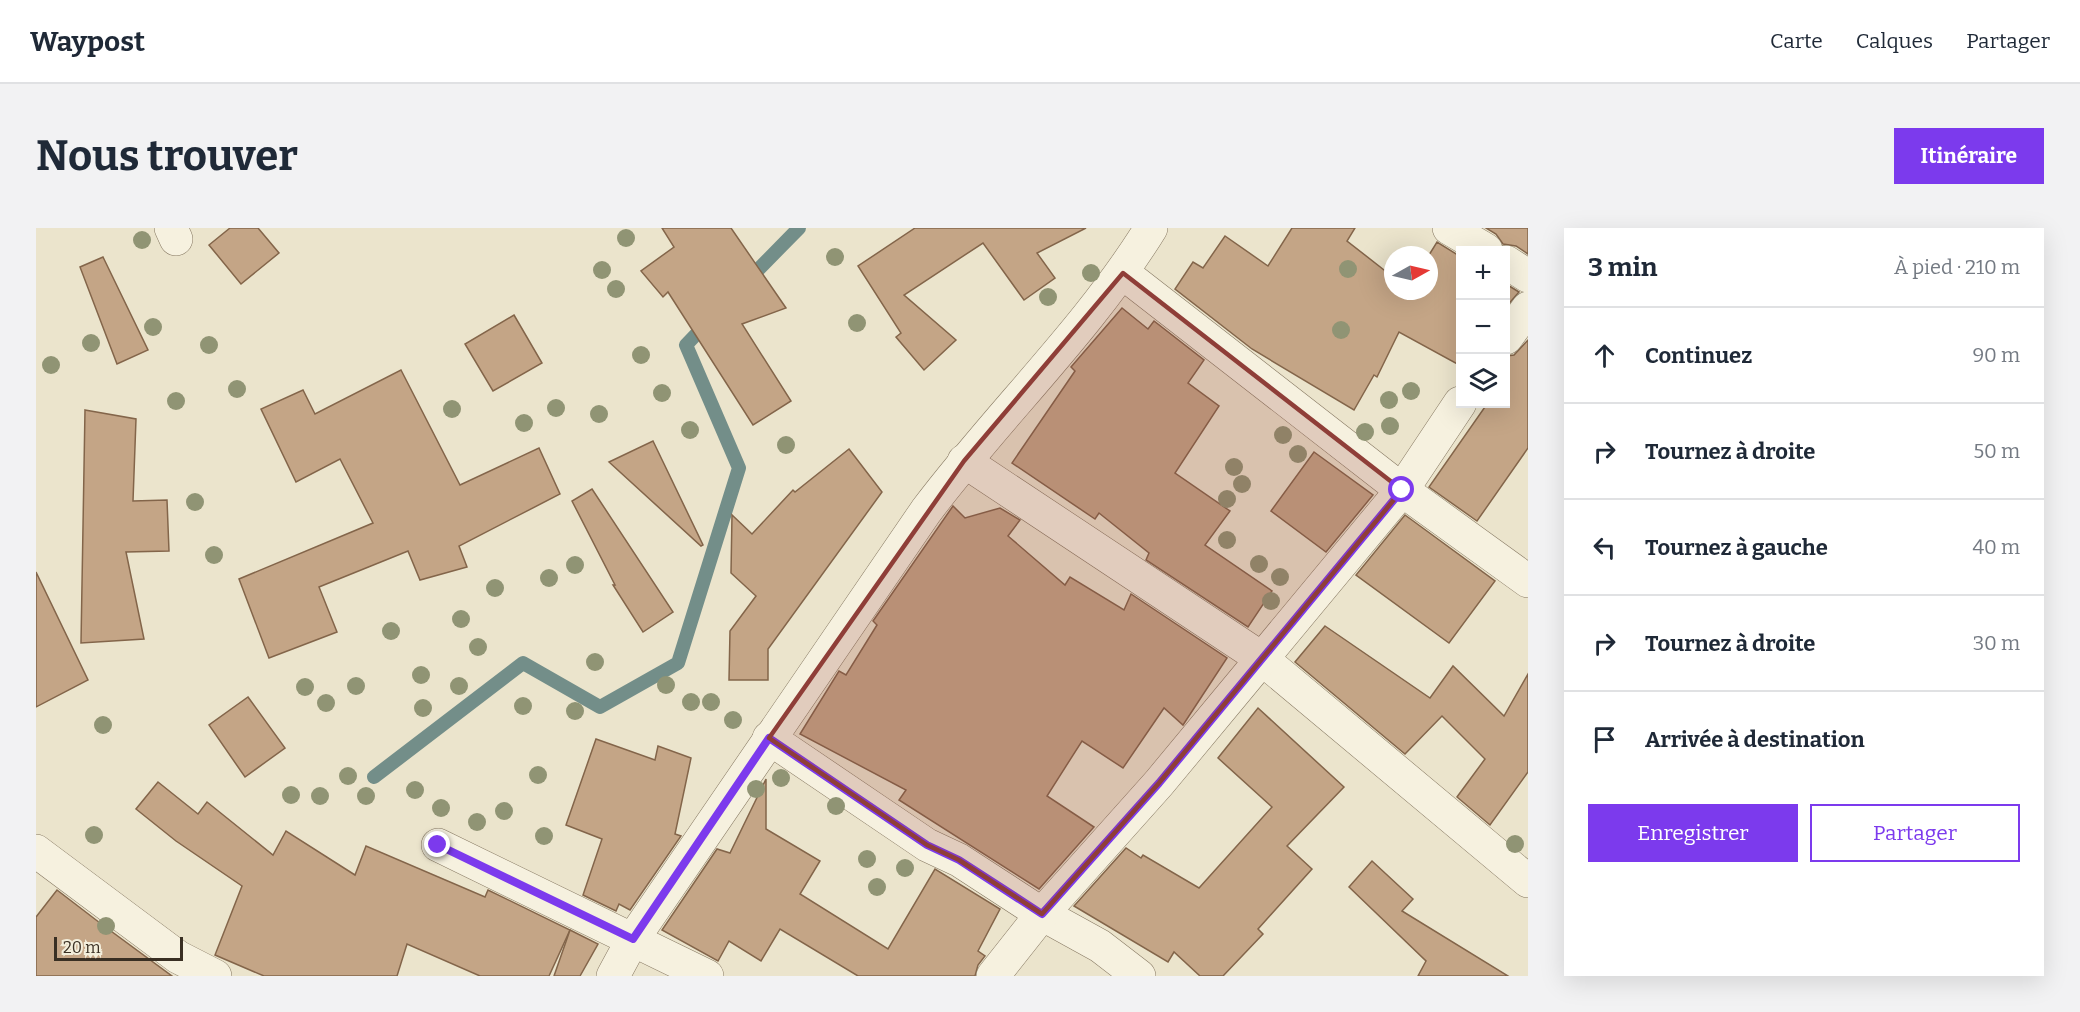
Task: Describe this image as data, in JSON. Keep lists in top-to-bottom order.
{
  "scale_bar": "20 m",
  "north": "right",
  "page": {
    "header": "Waypost",
    "nav": ["Carte", "Calques", "Partager"],
    "buttons": [
      "Itinéraire",
      ["Enregistrer", "Partager"]
    ],
    "title": "Nous trouver",
    "heading": ["3 min", "À pied · 210 m"],
    "map_buttons": ["+", "−"],
    "list": [
      ["Continuez", "90 m"],
      ["Tournez à droite", "50 m"],
      ["Tournez à gauche", "40 m"],
      ["Tournez à droite", "30 m"],
      "Arrivée à destination"
    ],
    "scale": "20 m"
  }
}
